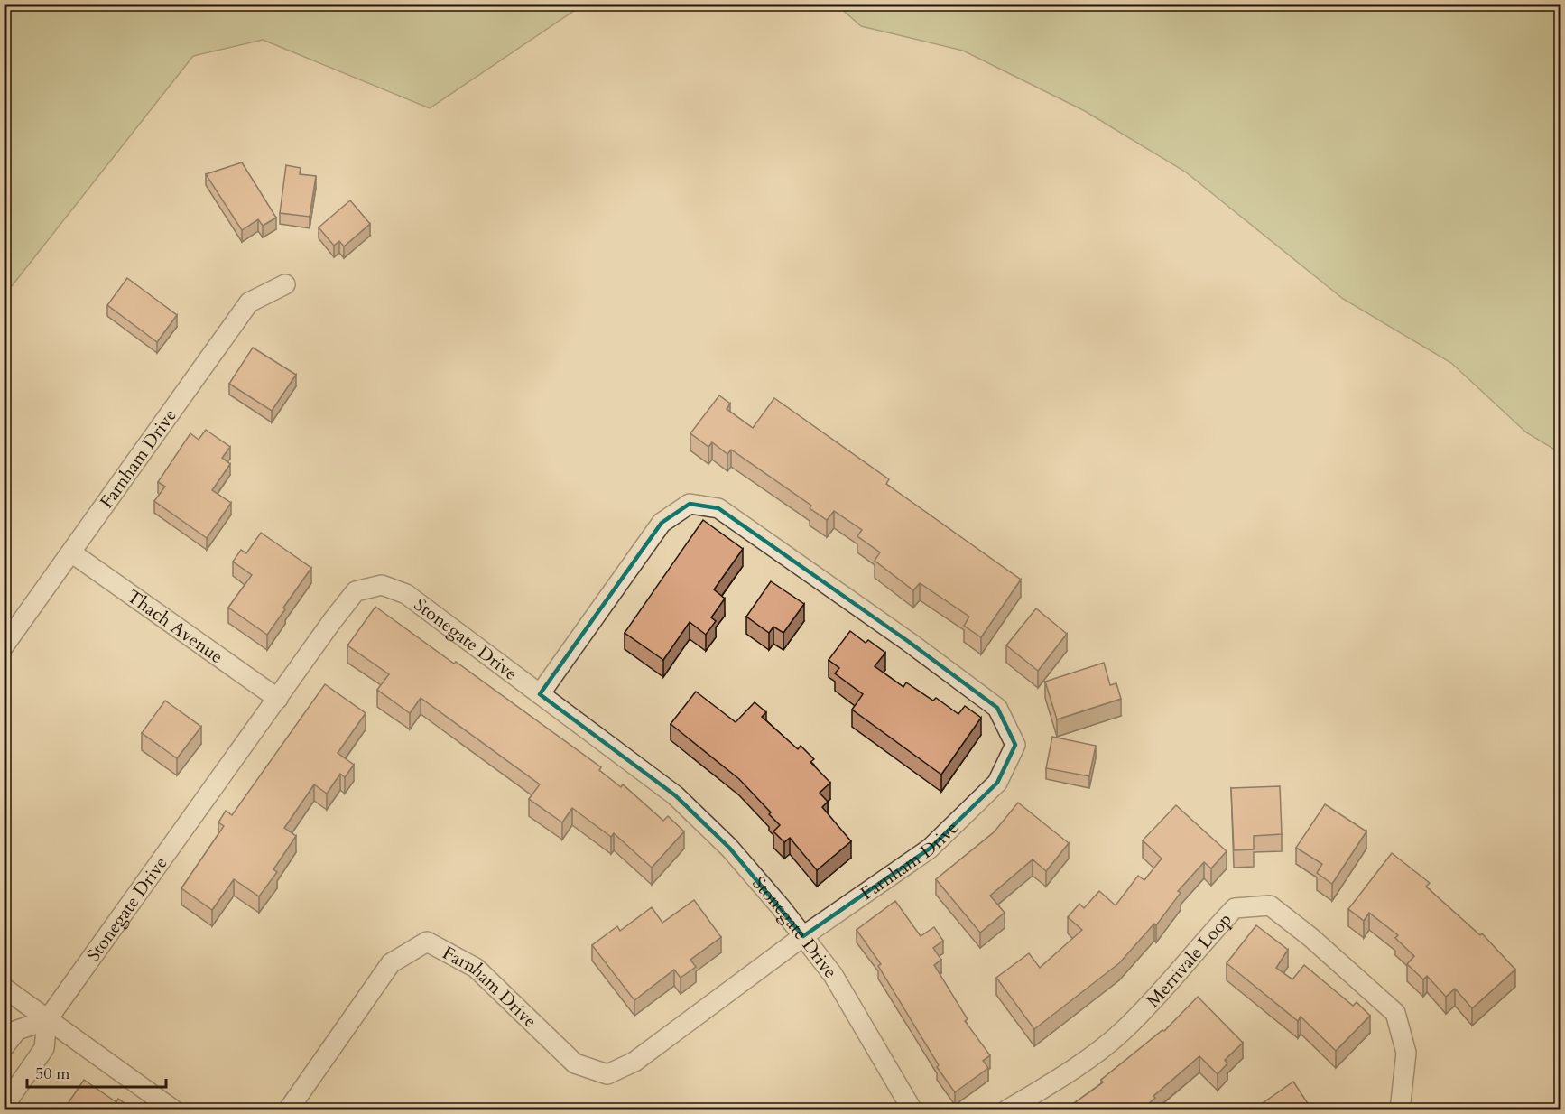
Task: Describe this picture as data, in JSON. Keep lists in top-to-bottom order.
{
  "streets": {
    "street": [
      "Farnham Drive",
      "Thach Avenue",
      "Stonegate Drive",
      "Merrivale Loop"
    ]
  },
  "crossings": [
    ["Farnham Drive", "Thach Avenue"],
    ["Farnham Drive", "Stonegate Drive"],
    ["Thach Avenue", "Stonegate Drive"]
  ],
  "scale_bar": "50 m"
}
